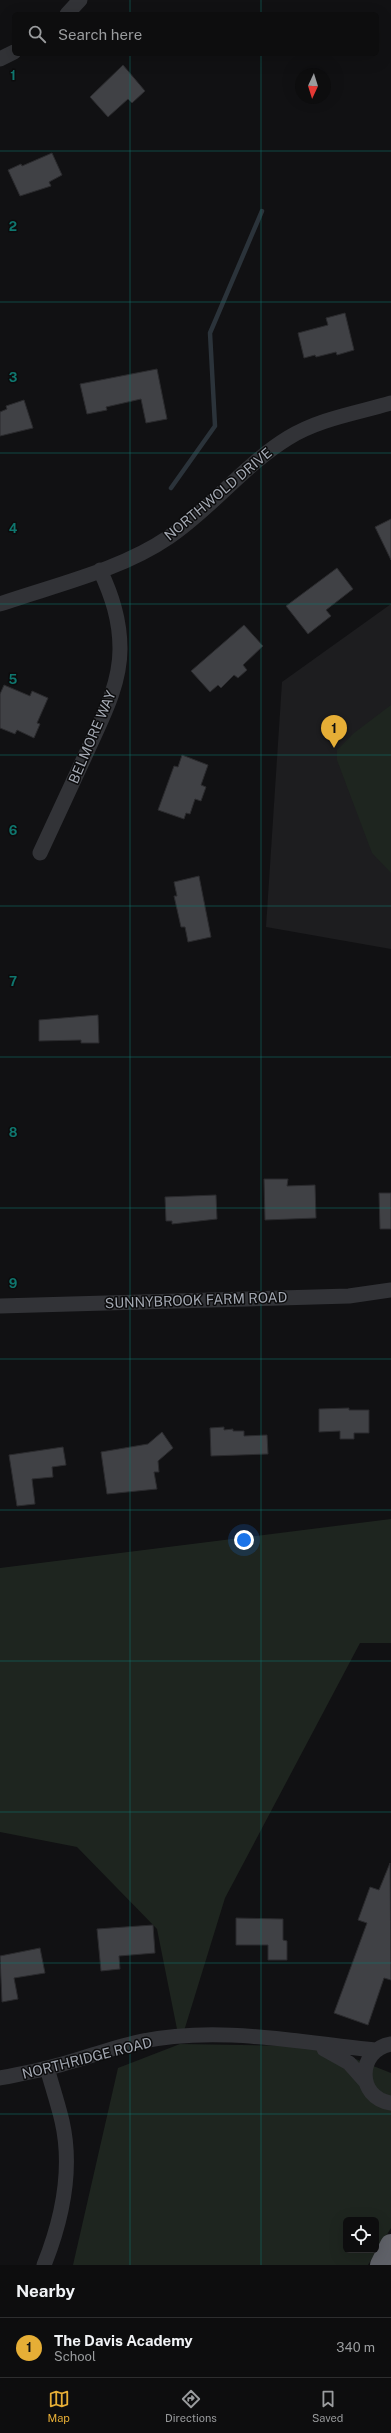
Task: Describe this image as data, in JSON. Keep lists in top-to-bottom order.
{
  "streets": {
    "street": [
      "NORTHWOLD DRIVE",
      "BELMORE WAY",
      "SUNNYBROOK FARM ROAD",
      "NORTHRIDGE ROAD"
    ]
  },
  "crossings": [
    ["NORTHWOLD DRIVE", "BELMORE WAY"]
  ],
  "north": "bottom",
  "page": {
    "search": "Search here",
    "pins": "1",
    "heading": "Nearby",
    "list": [
      {
        "mark": "1",
        "name": "The Davis Academy",
        "note": "School",
        "value": "340 m"
      }
    ],
    "nav": ["Map", "Directions", "Saved"]
  },
  "grid": {
    "rows": [
      "1",
      "2",
      "3",
      "4",
      "5",
      "6",
      "7",
      "8",
      "9"
    ]
  }
}
